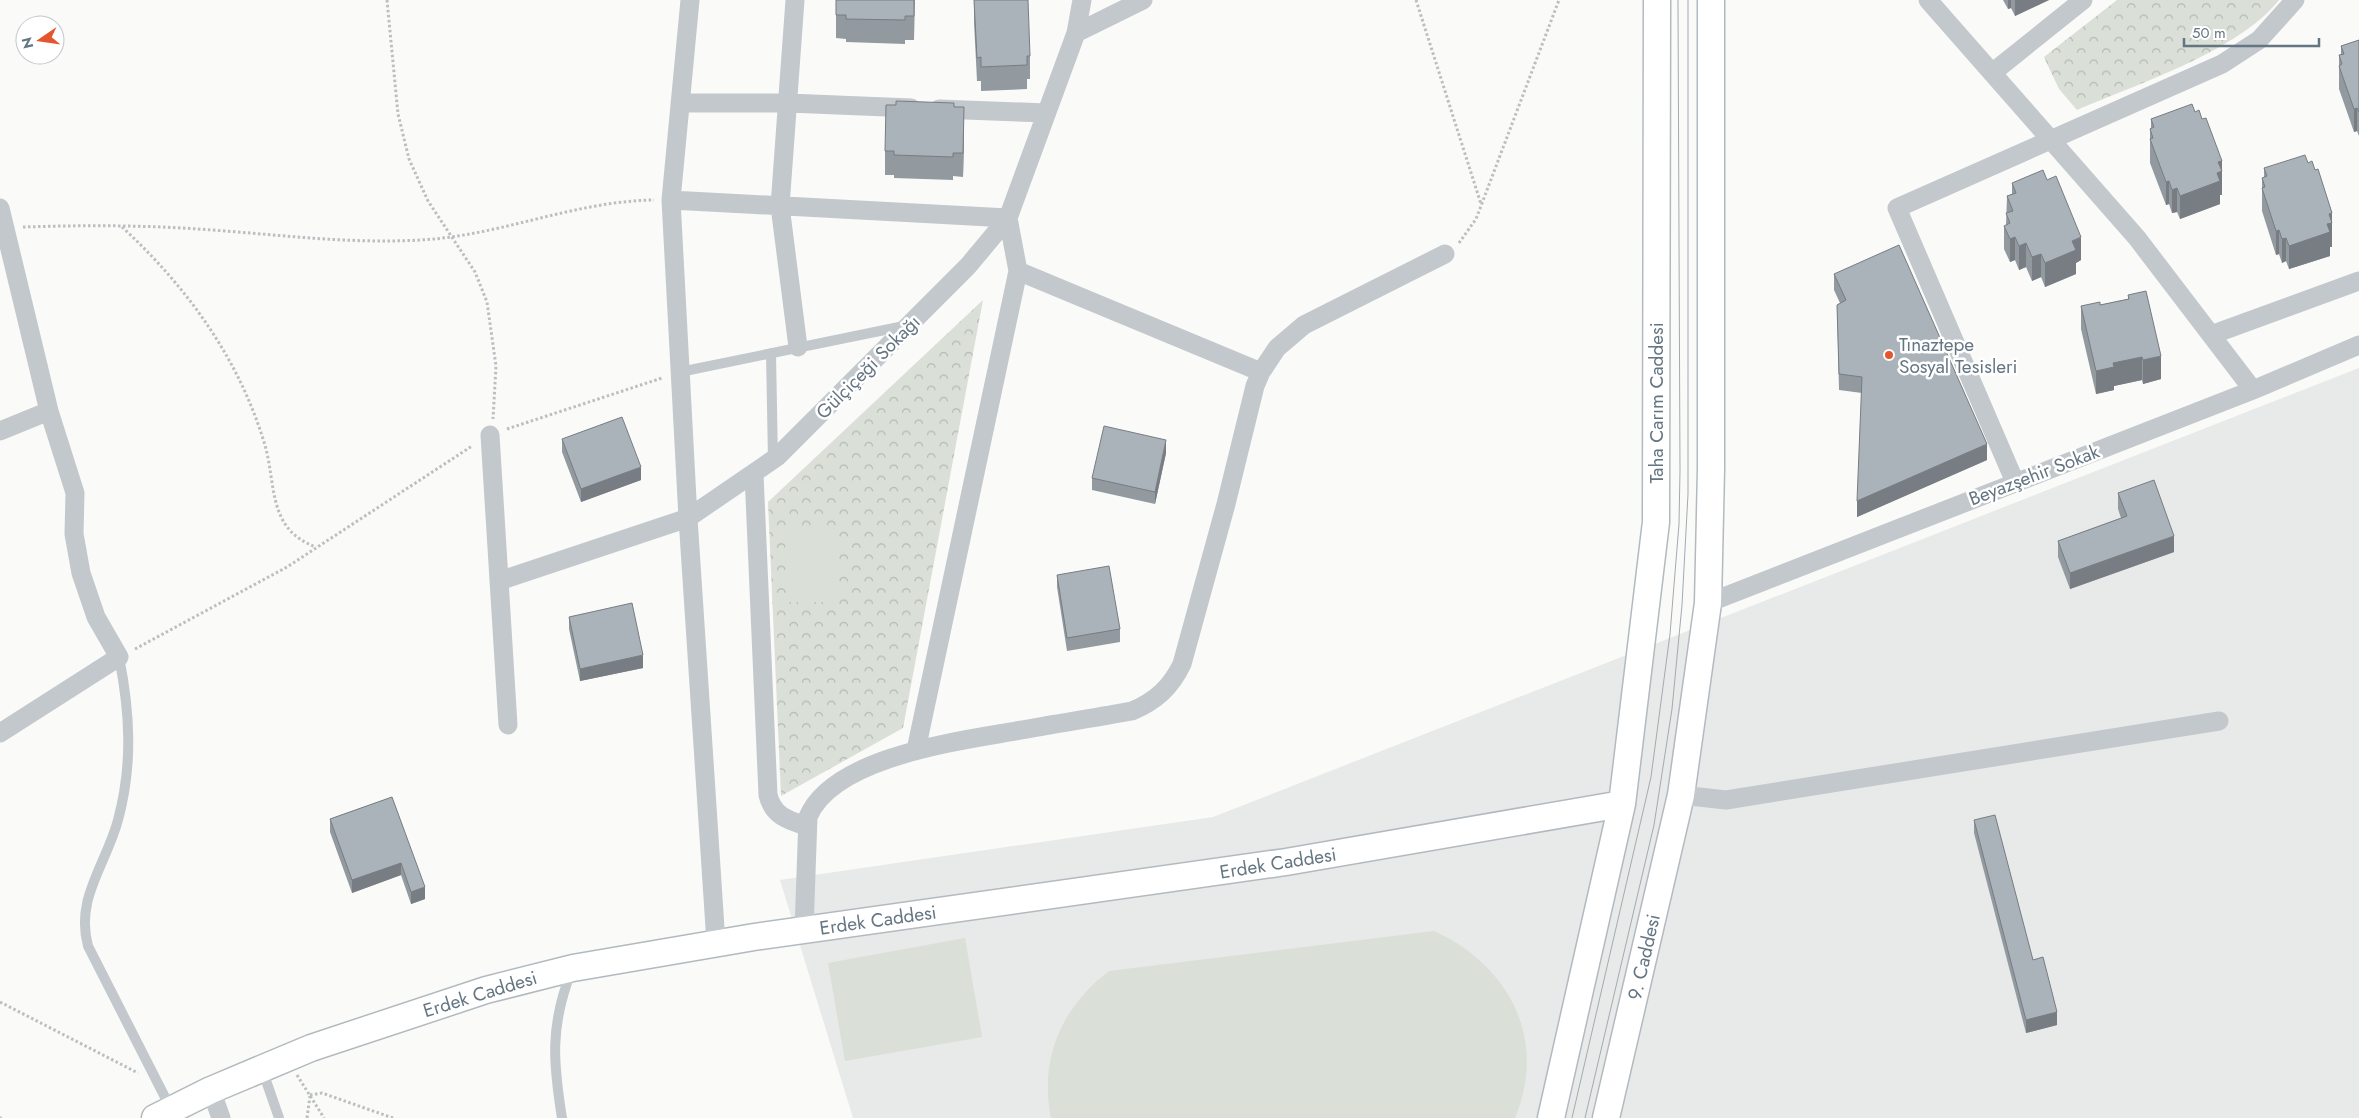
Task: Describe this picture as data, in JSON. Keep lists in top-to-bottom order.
{
  "streets": {
    "main road": ["Taha Carım Caddesi", "Erdek Caddesi", "9. Caddesi"],
    "street": ["Gülçiçeği Sokağı", "Beyazşehir Sokak"]
  },
  "crossings": [
    ["Taha Carım Caddesi", "Erdek Caddesi"]
  ],
  "places": ["Tınaztepe Sosyal Tesisleri"],
  "scale_bar": "50 m",
  "north": "left"
}
